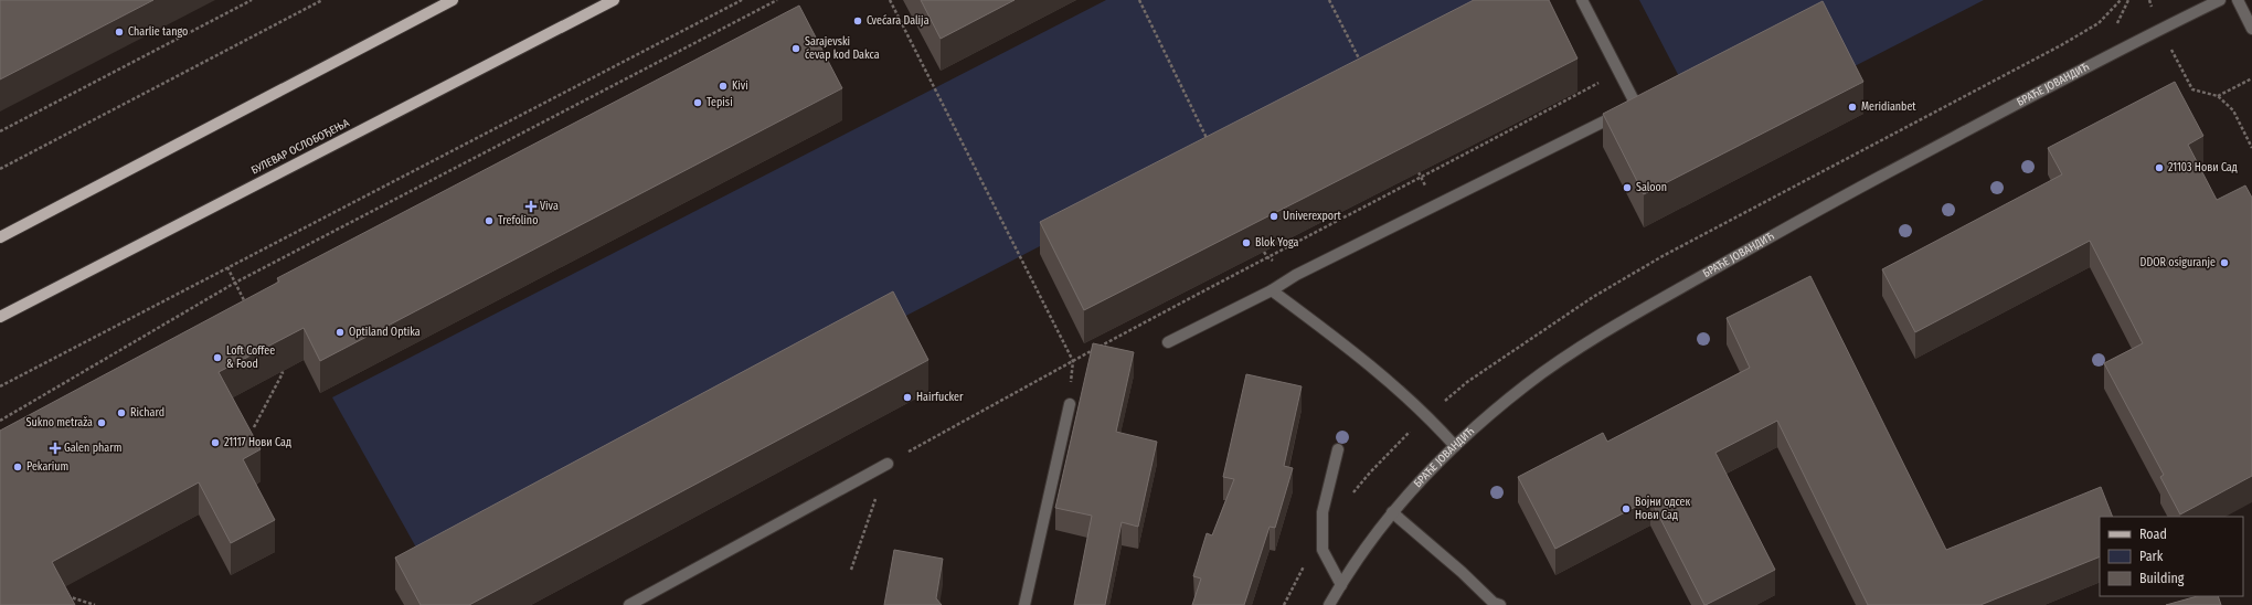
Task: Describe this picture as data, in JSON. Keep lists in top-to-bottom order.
{
  "streets": {
    "main road": ["БУЛЕВАР ОСЛОБОЂЕЊА"],
    "street": ["БРАЋЕ ЈОВАНДИЋ"]
  },
  "places": {
    "other": [
      "Cvećara Dalija",
      "Charlie tango",
      "Sarajevski ćevap kod Dakca",
      "Kivi",
      "Tepisi",
      "Meridianbet",
      "21103 Нови Сад",
      "Saloon",
      "Univerexport",
      "Trefolino",
      "Blok Yoga",
      "DDOR osiguranje",
      "Optiland Optika",
      "Loft Coffee & Food",
      "Hairfucker",
      "Richard",
      "Sukno metraža",
      "21117 Нови Сад",
      "Pekarium",
      "Војни одсек Нови Сад"
    ],
    "health": ["Viva", "Galen pharm"]
  },
  "legend": ["Road", "Park", "Building"]
}
